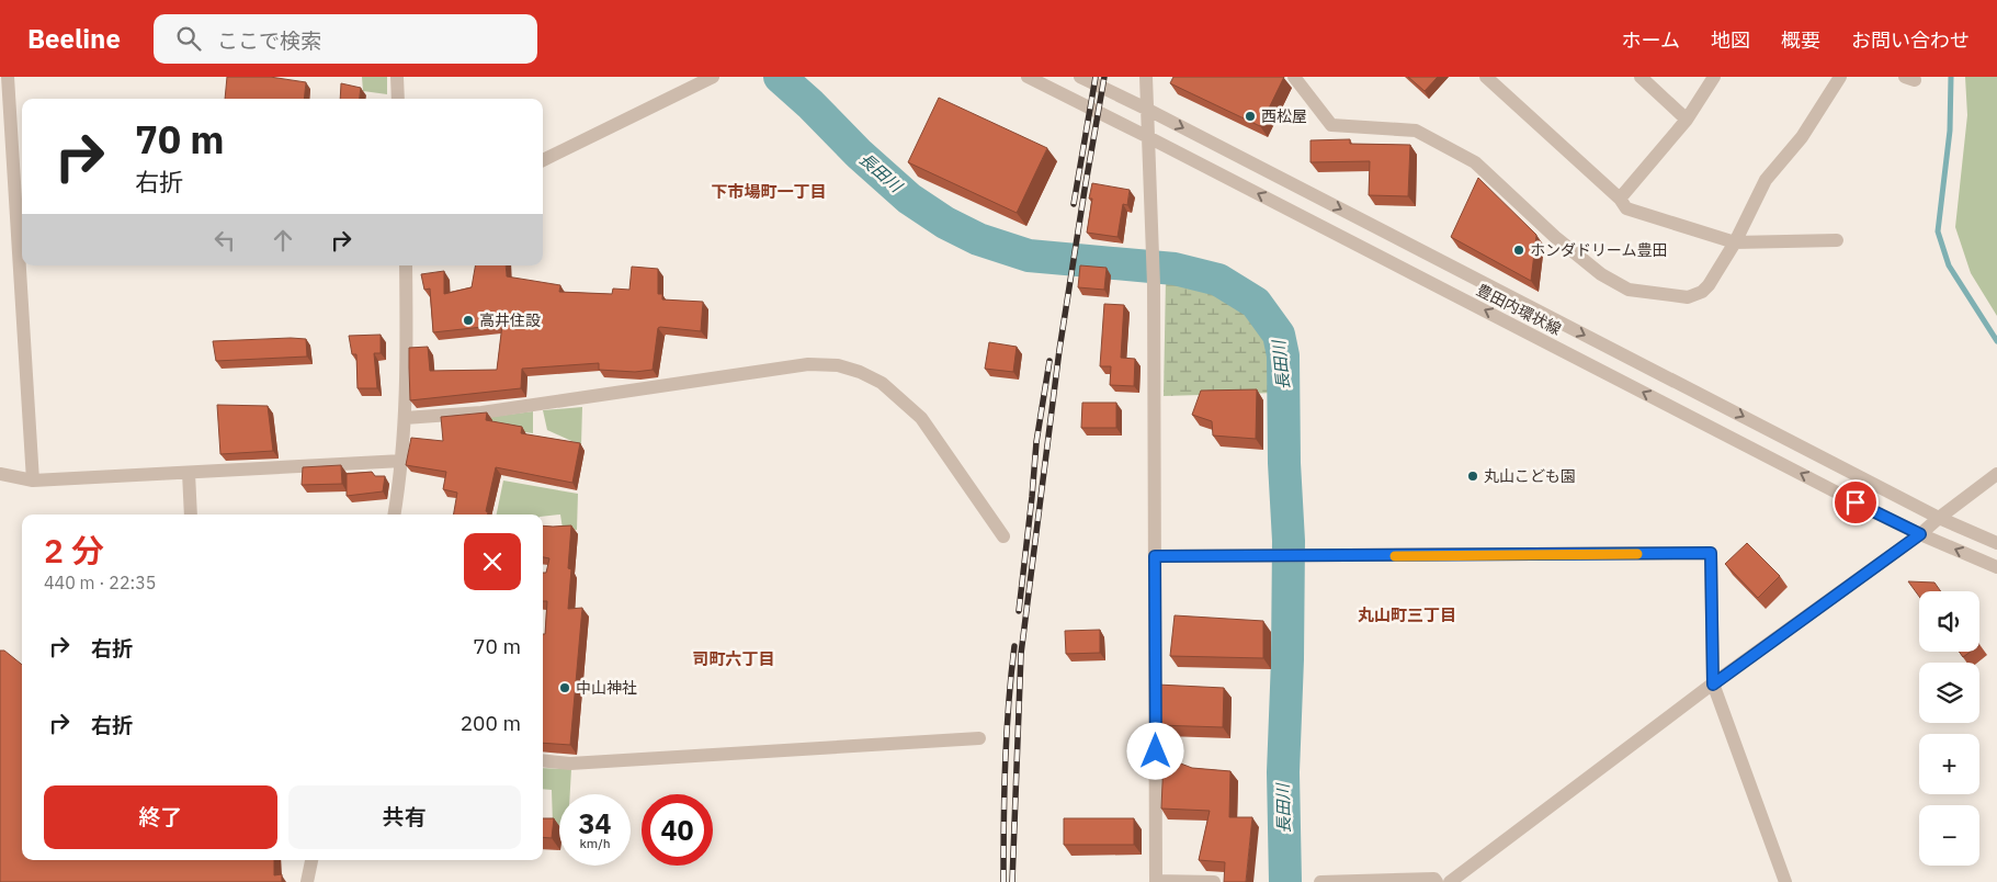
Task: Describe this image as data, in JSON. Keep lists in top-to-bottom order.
{
  "streets": {
    "street": ["豊田内環状線"]
  },
  "districts": ["下市場町一丁目", "丸山町三丁目", "司町六丁目"],
  "water": ["長田川"],
  "places": [
    "西松屋",
    "ホンダドリーム豊田",
    "高井住設",
    "丸山こども園",
    "中山神社"
  ],
  "page": {
    "header": "Beeline",
    "search": "ここで検索",
    "nav": [
      "ホーム",
      "地図",
      "概要",
      "お問い合わせ"
    ],
    "turn": ["70 m", "右折"],
    "heading": ["2 分", "440 m · 22:35"],
    "map_buttons": ["+", "−"],
    "list": [
      {
        "name": "右折",
        "value": "70 m"
      },
      {
        "name": "右折",
        "value": "200 m"
      }
    ],
    "buttons": ["終了", "共有"],
    "speed": "34 km/h",
    "limit": "40"
  }
}
